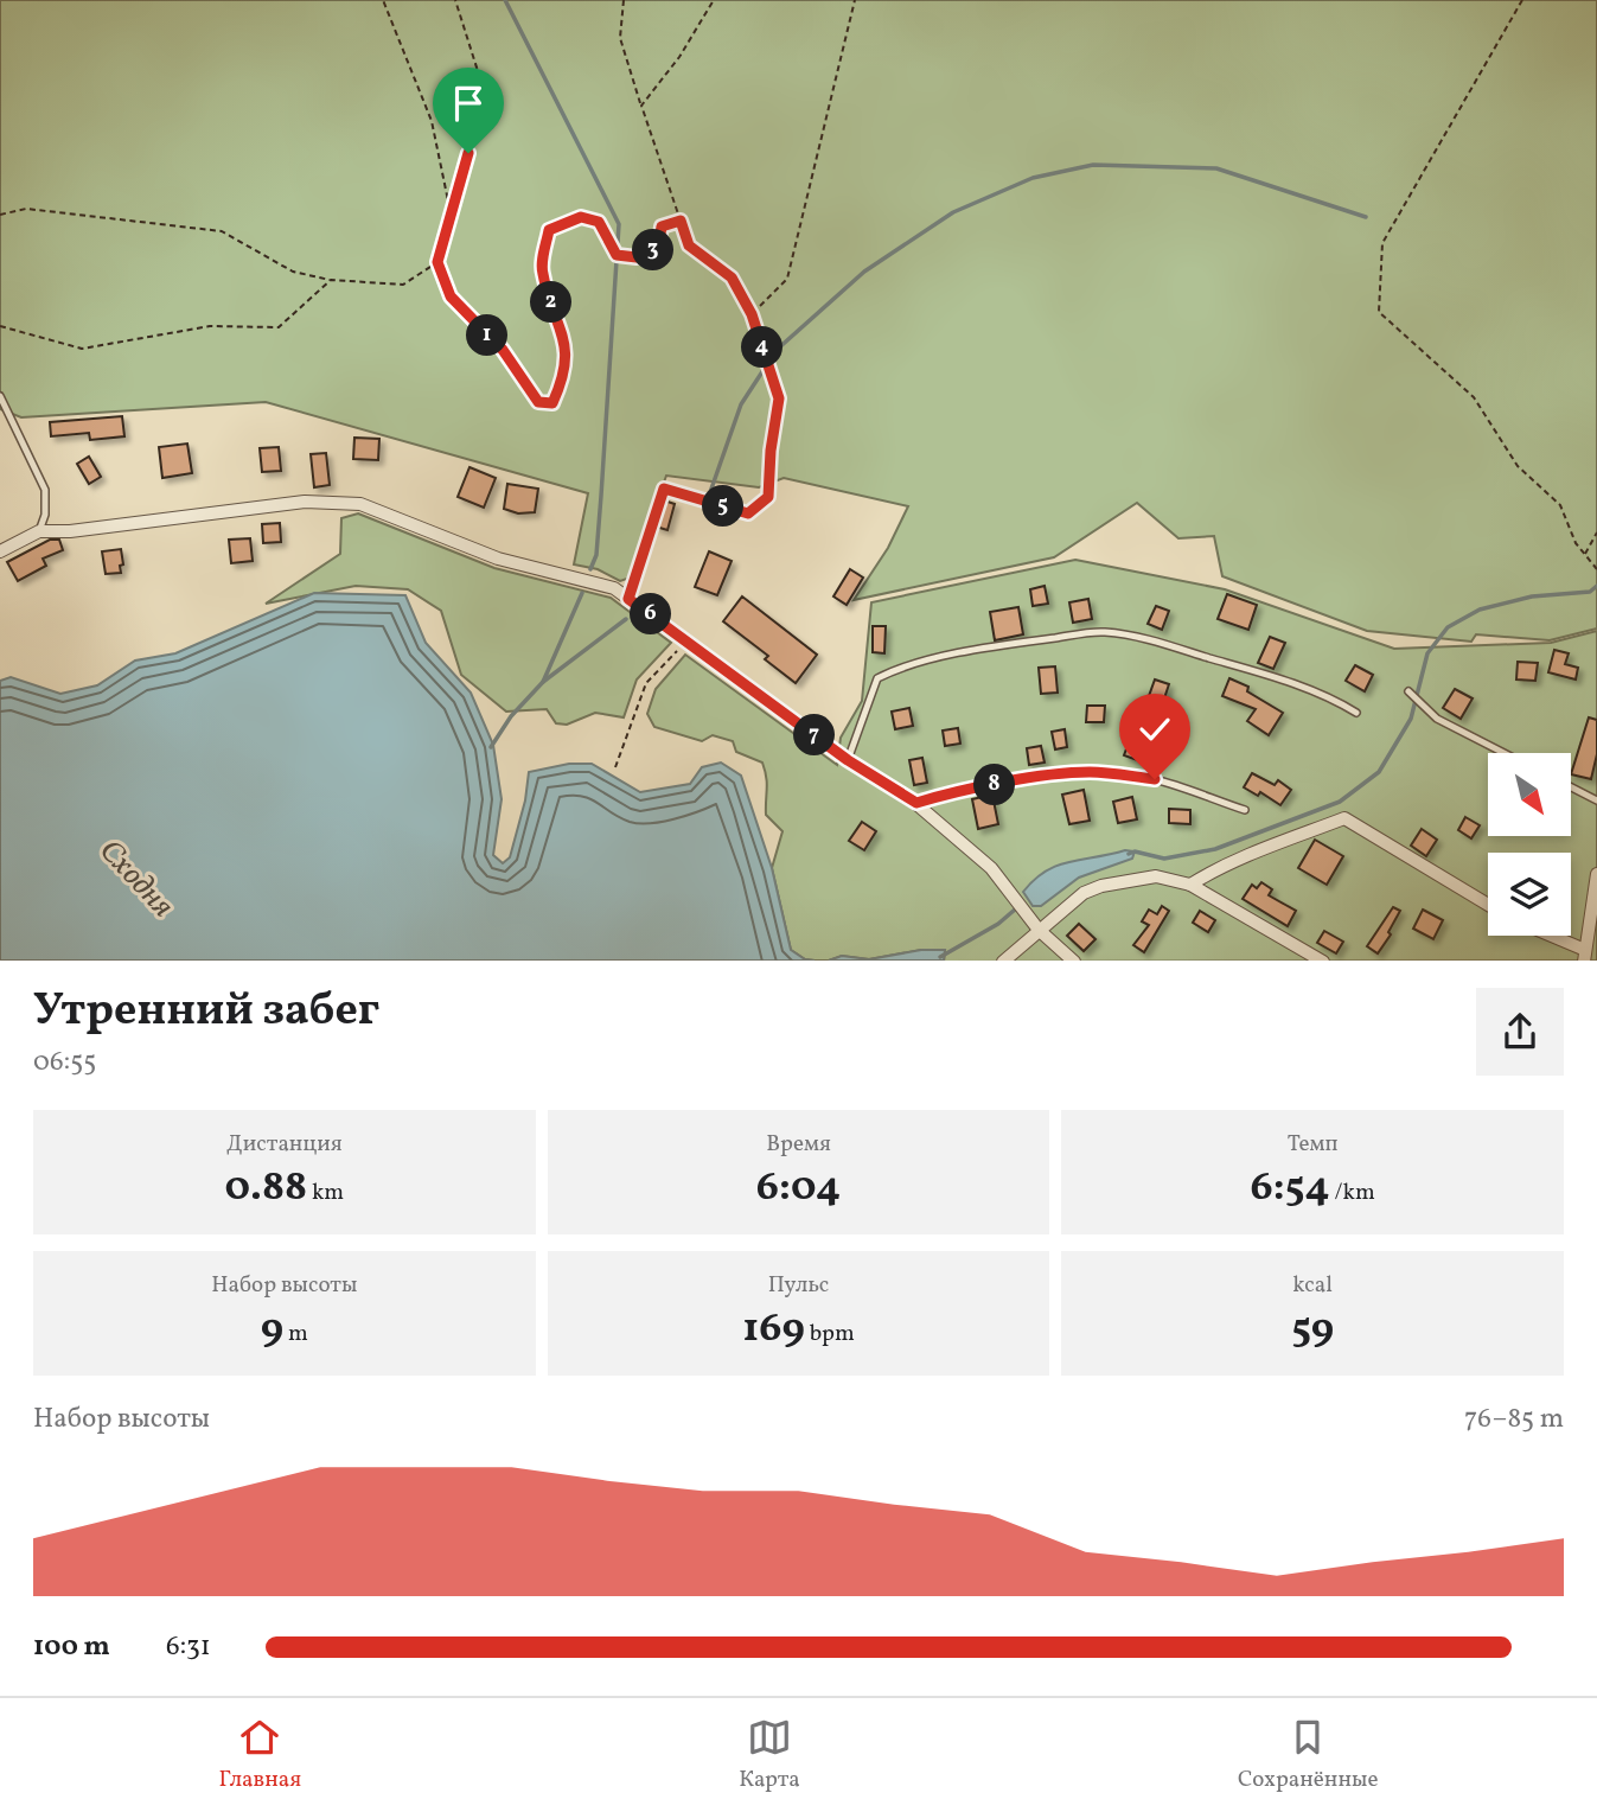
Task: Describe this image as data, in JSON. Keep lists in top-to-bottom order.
{
  "water": ["Сходня"],
  "north": "bottom right",
  "page": {
    "pins": [
      "3",
      "2",
      "1",
      "4",
      "5",
      "6",
      "7",
      "8"
    ],
    "heading": ["Утренний забег", "06:55"],
    "stats": [
      ["Дистанция", "0.88 km"],
      ["Время", "6:04"],
      ["Темп", "6:54 /km"],
      ["Набор высоты", "9 m"],
      ["Пульс", "169 bpm"],
      ["kcal", "59"]
    ],
    "chart": ["Набор высоты", "76–85 m"],
    "list": [
      {
        "name": "100 m",
        "note": "6:31"
      }
    ],
    "tabs": ["Главная", "Карта", "Сохранённые"]
  }
}
